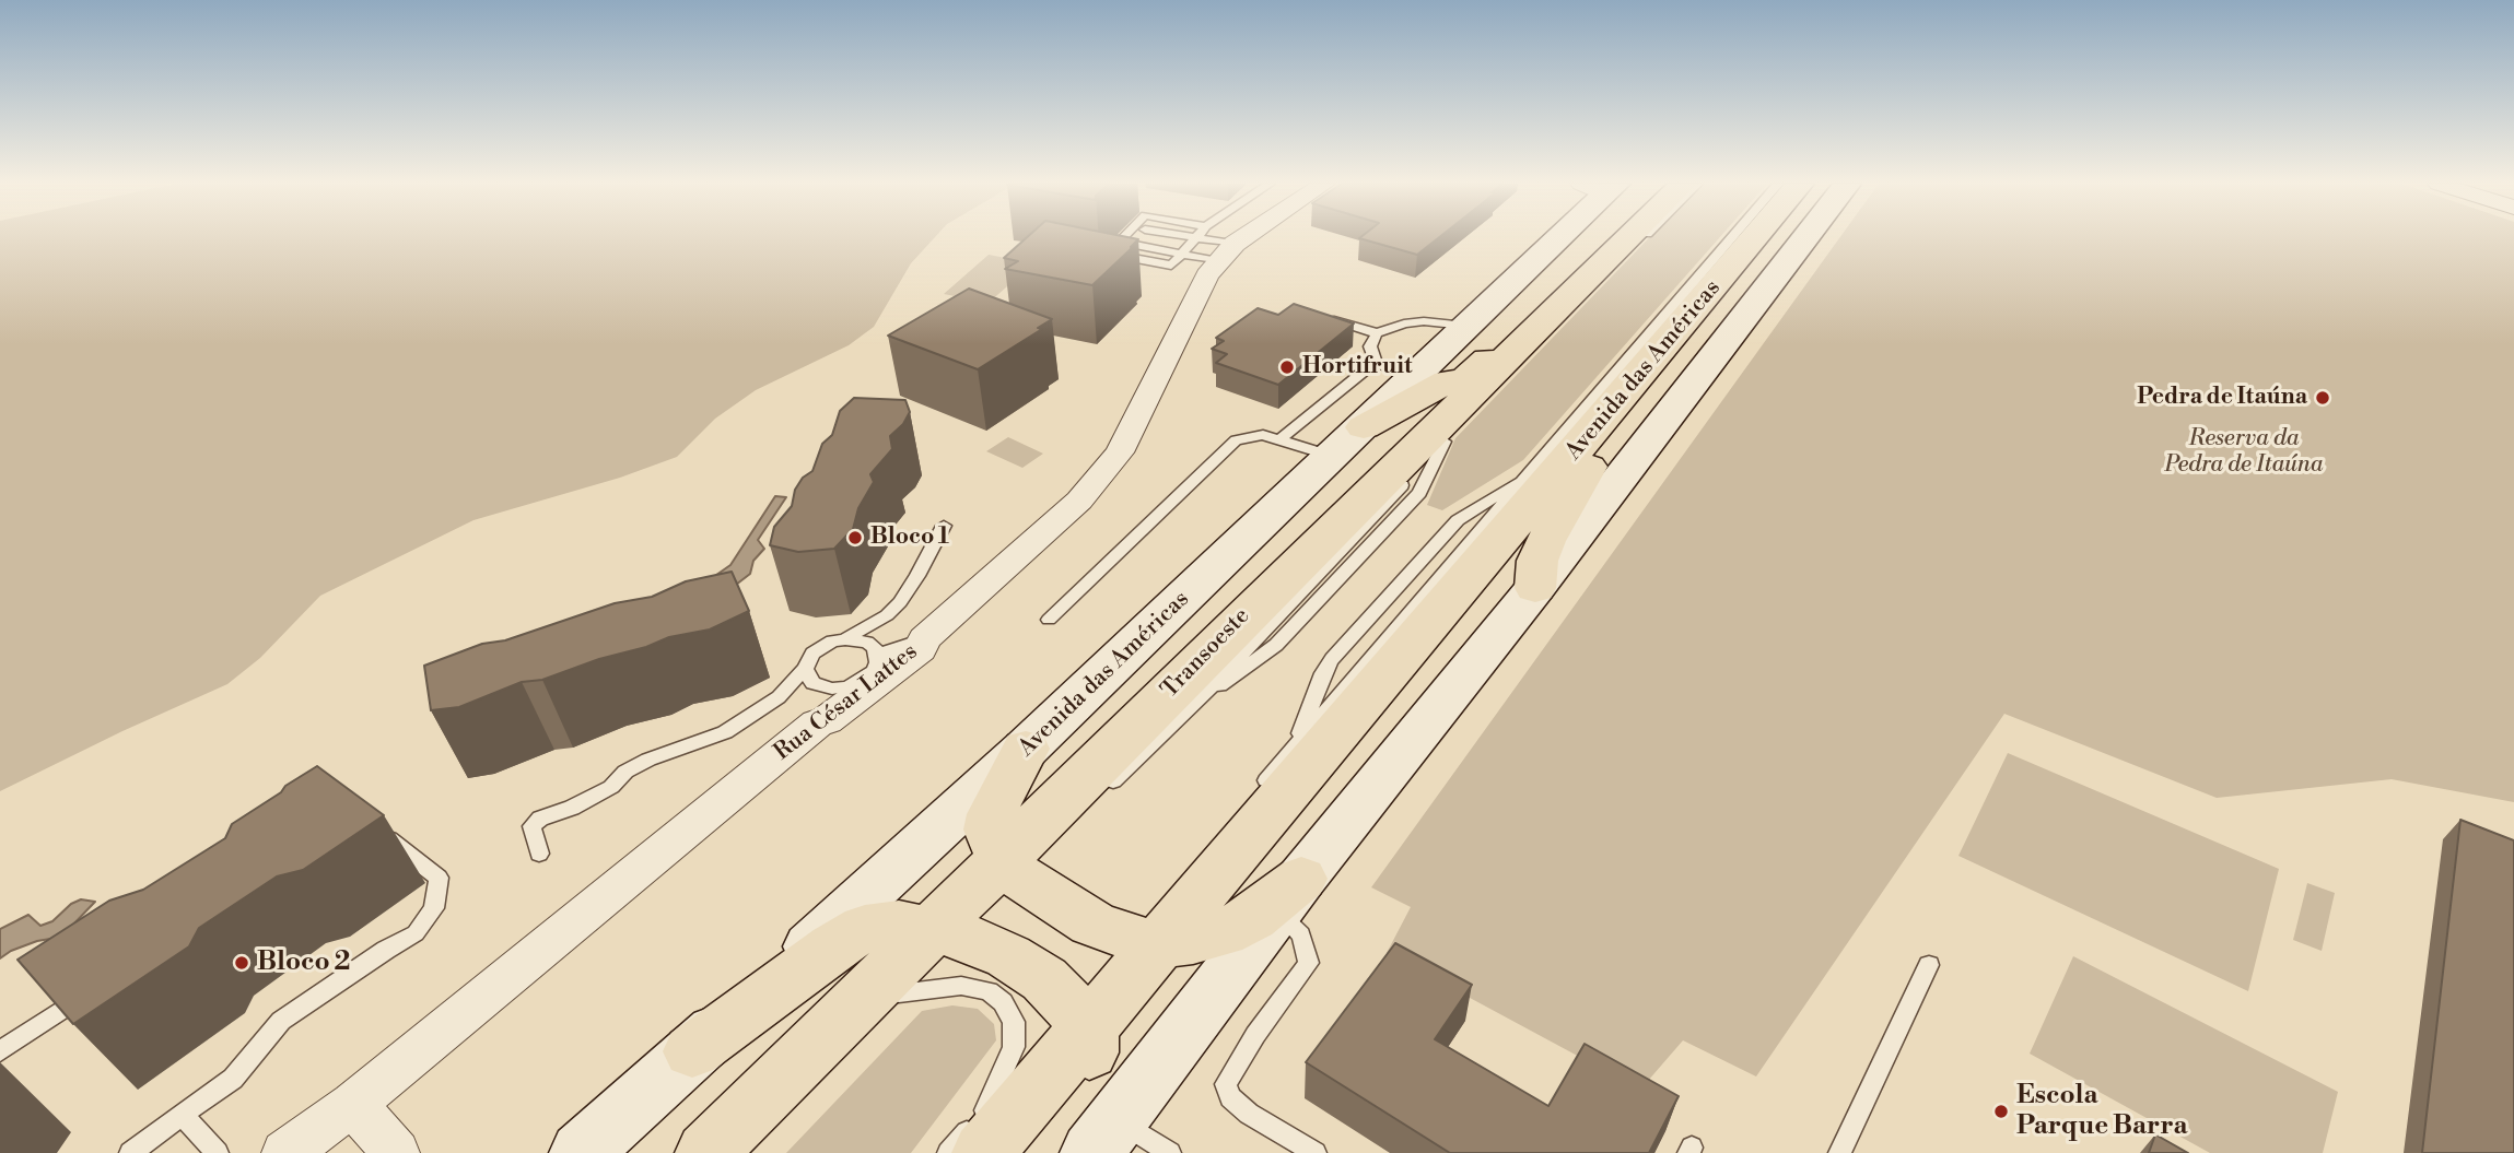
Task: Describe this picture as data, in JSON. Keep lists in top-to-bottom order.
{
  "streets": {
    "highway": ["Avenida das Américas"],
    "street": ["Rua César Lattes"],
    "lane": ["Transoeste"]
  },
  "parks": ["Reserva da Pedra de Itaúna"],
  "places": [
    "Hortifruit",
    "Pedra de Itaúna",
    "Bloco 1",
    "Bloco 2",
    "Escola Parque Barra"
  ]
}
